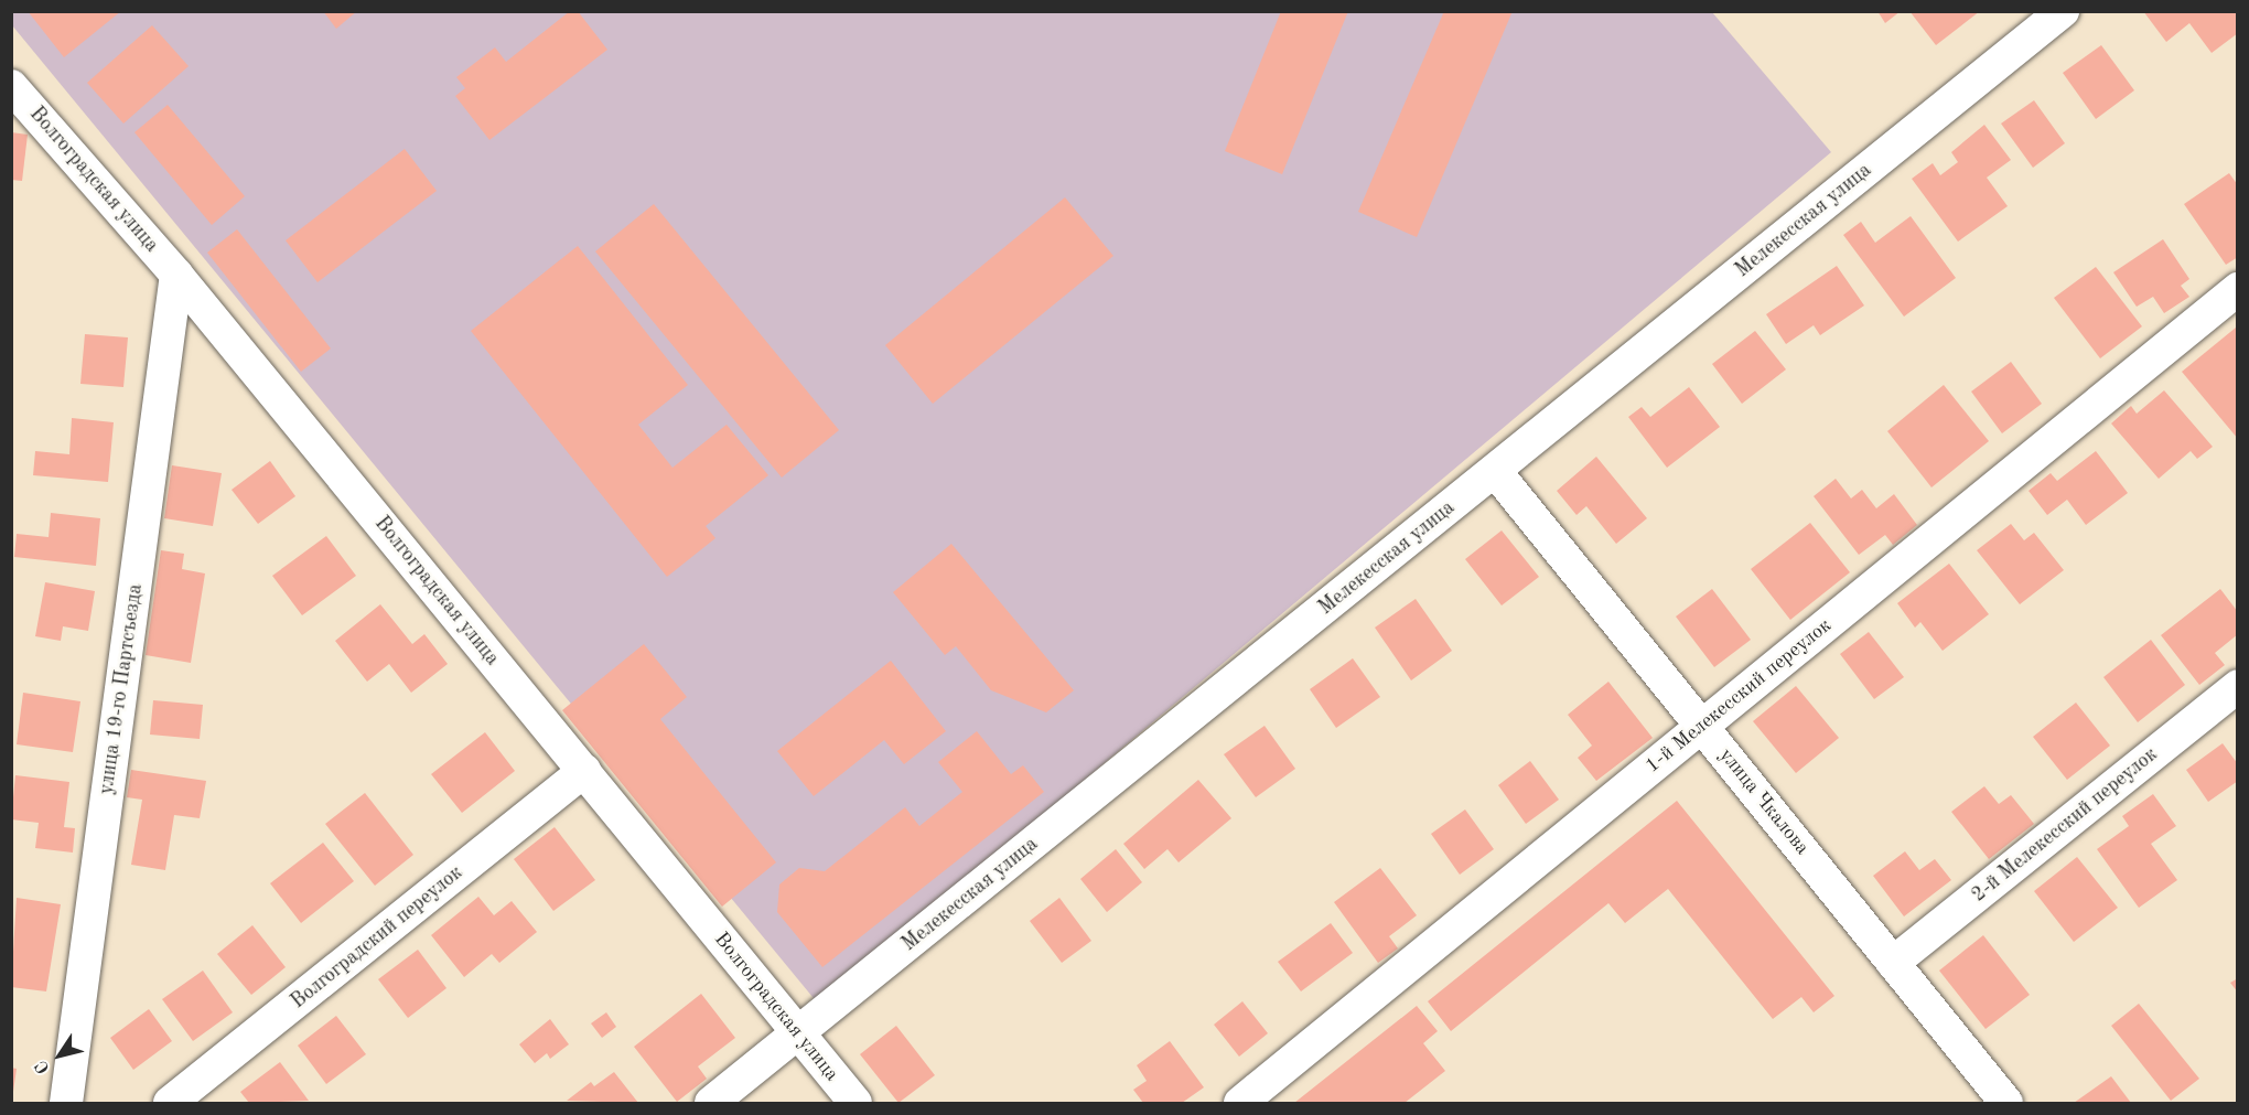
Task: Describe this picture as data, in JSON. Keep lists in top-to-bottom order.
{
  "streets": {
    "street": [
      "Волгоградская улица",
      "Мелекесская улица",
      "улица 19-го Партсъезда",
      "1-й Мелекесский переулок",
      "улица Чкалова",
      "2-й Мелекесский переулок",
      "Волгоградский переулок"
    ]
  },
  "crossings": [
    ["Волгоградская улица", "Мелекесская улица"],
    ["Волгоградская улица", "улица 19-го Партсъезда"],
    ["Волгоградская улица", "Волгоградский переулок"],
    ["Мелекесская улица", "улица Чкалова"],
    ["1-й Мелекесский переулок", "улица Чкалова"],
    ["улица Чкалова", "2-й Мелекесский переулок"]
  ],
  "north": "bottom left"
}
